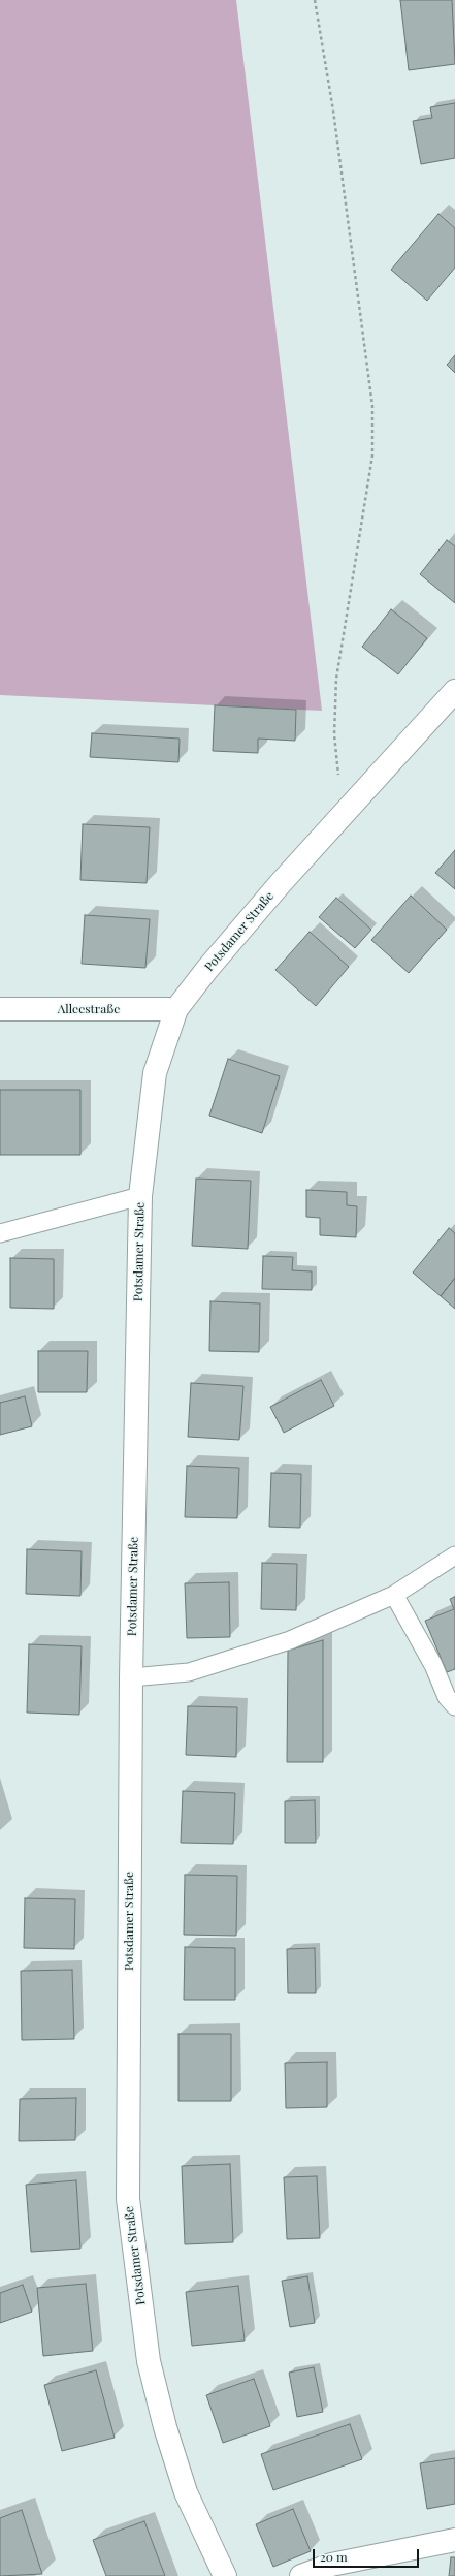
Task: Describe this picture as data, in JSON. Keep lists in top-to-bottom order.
{
  "streets": {
    "main road": ["Potsdamer Straße", "Alleestraße"]
  },
  "crossings": [
    ["Potsdamer Straße", "Alleestraße"]
  ],
  "scale_bar": "20 m"
}
